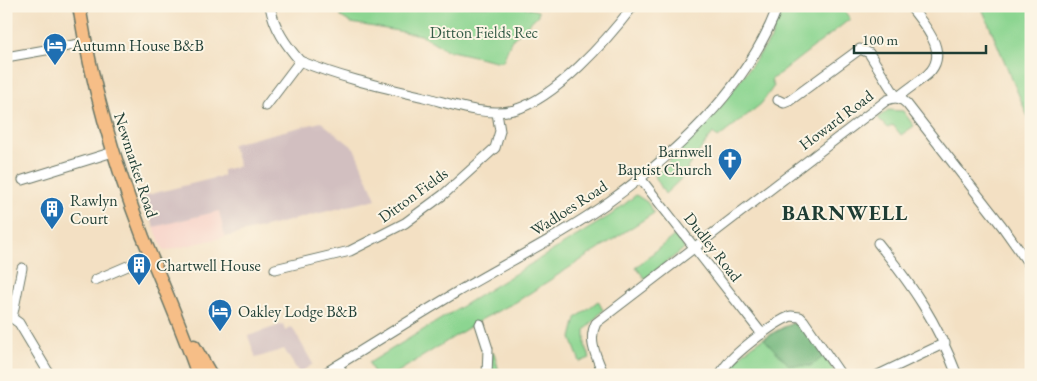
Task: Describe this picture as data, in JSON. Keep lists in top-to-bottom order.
{
  "streets": {
    "main road": ["Newmarket Road"],
    "street": [
      "Howard Road",
      "Ditton Fields",
      "Wadloes Road",
      "Dudley Road"
    ]
  },
  "crossings": [
    ["Howard Road", "Dudley Road"],
    ["Wadloes Road", "Dudley Road"]
  ],
  "districts": ["BARNWELL"],
  "parks": ["Ditton Fields Rec"],
  "places": {
    "hotel": ["Autumn House B&B", "Oakley Lodge B&B"],
    "church": ["Barnwell Baptist Church"],
    "building": ["Rawlyn Court", "Chartwell House"]
  },
  "scale_bar": "100 m"
}
